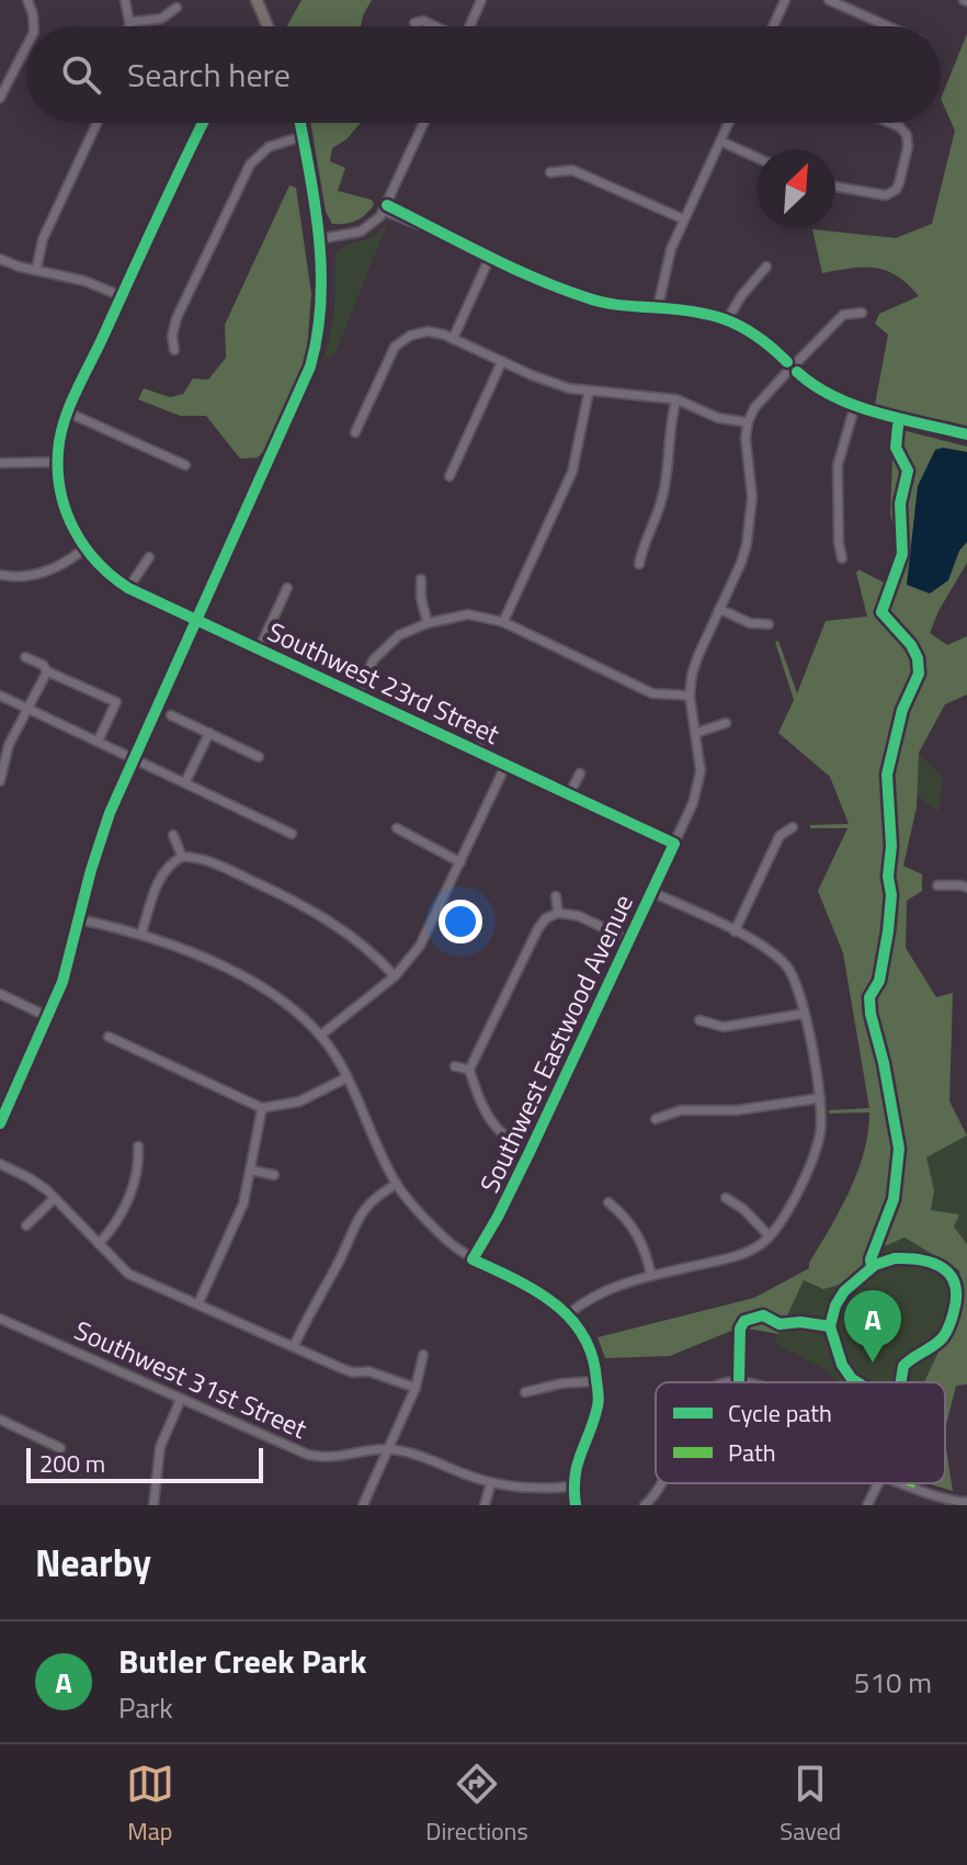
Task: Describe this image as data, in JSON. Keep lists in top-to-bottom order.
{
  "streets": {
    "street": ["Southwest 23rd Street", "Southwest Eastwood Avenue", "Southwest 31st Street"]
  },
  "crossings": [
    ["Southwest 23rd Street", "Southwest Eastwood Avenue"]
  ],
  "legend": ["Cycle path", "Path"],
  "scale_bar": "200 m",
  "north": "top right",
  "page": {
    "search": "Search here",
    "pins": "A",
    "scale": "200 m",
    "heading": "Nearby",
    "list": [
      {
        "mark": "A",
        "name": "Butler Creek Park",
        "note": "Park",
        "value": "510 m"
      }
    ],
    "nav": ["Map", "Directions", "Saved"]
  }
}
